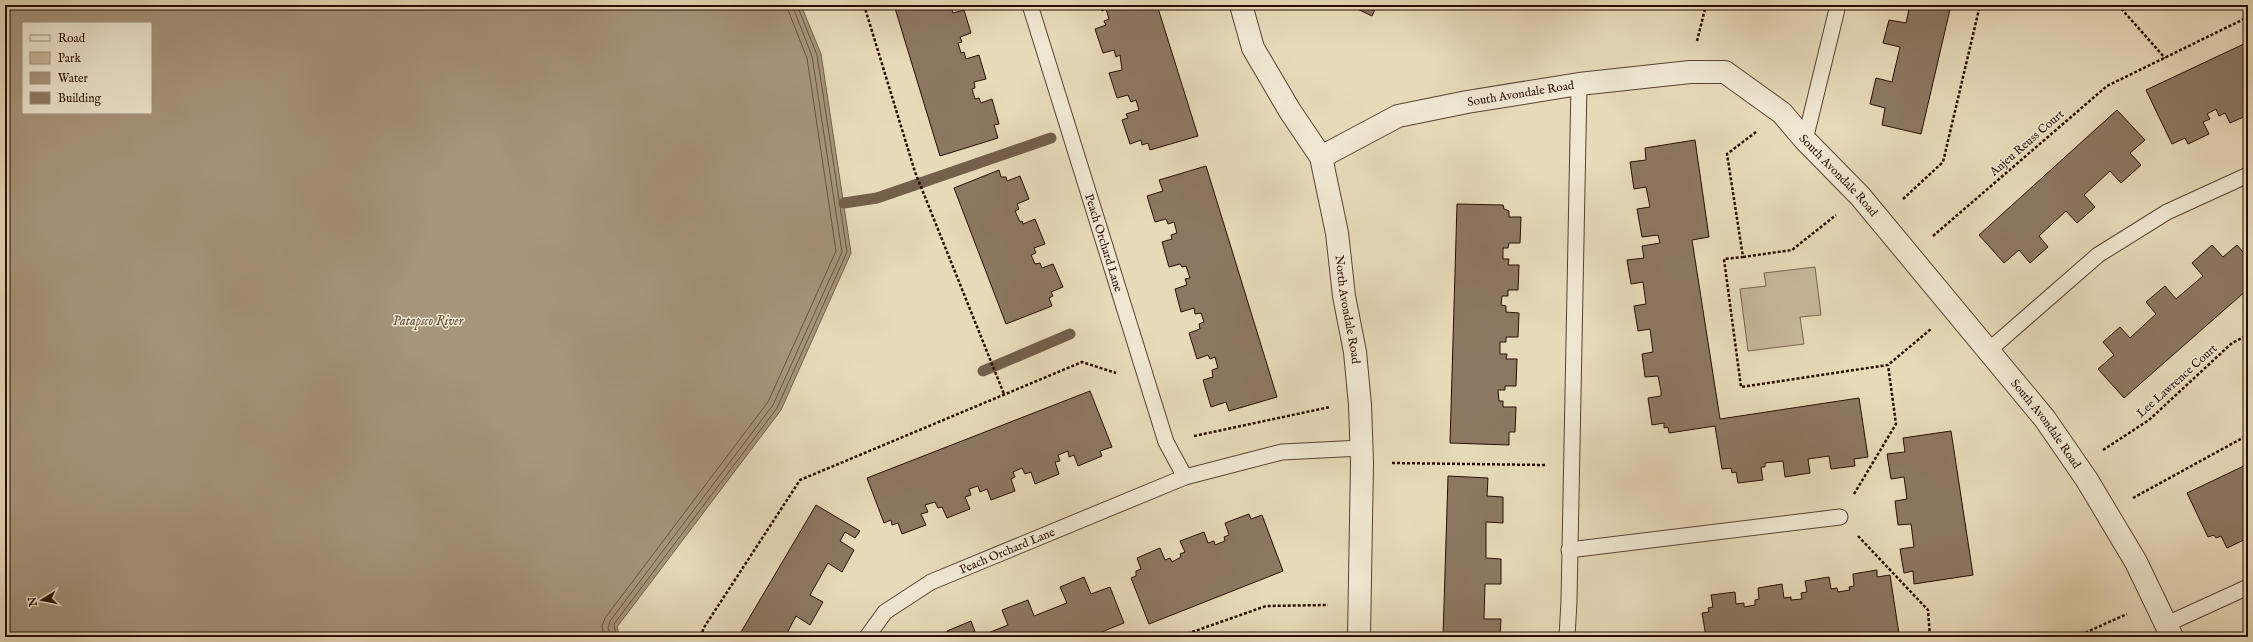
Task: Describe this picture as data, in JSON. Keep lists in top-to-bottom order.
{
  "streets": {
    "street": ["South Avondale Road", "North Avondale Road"],
    "lane": ["Peach Orchard Lane"],
    "path": ["Anjeu Reuss Court", "Lee Lawrence Court"]
  },
  "crossings": [
    ["South Avondale Road", "Anjeu Reuss Court"],
    ["South Avondale Road", "North Avondale Road"],
    ["South Avondale Road", "Lee Lawrence Court"],
    ["Peach Orchard Lane", "North Avondale Road"]
  ],
  "water": ["Patapsco River"],
  "legend": [
    "Road",
    "Park",
    "Water",
    "Building"
  ],
  "north": "left"
}
